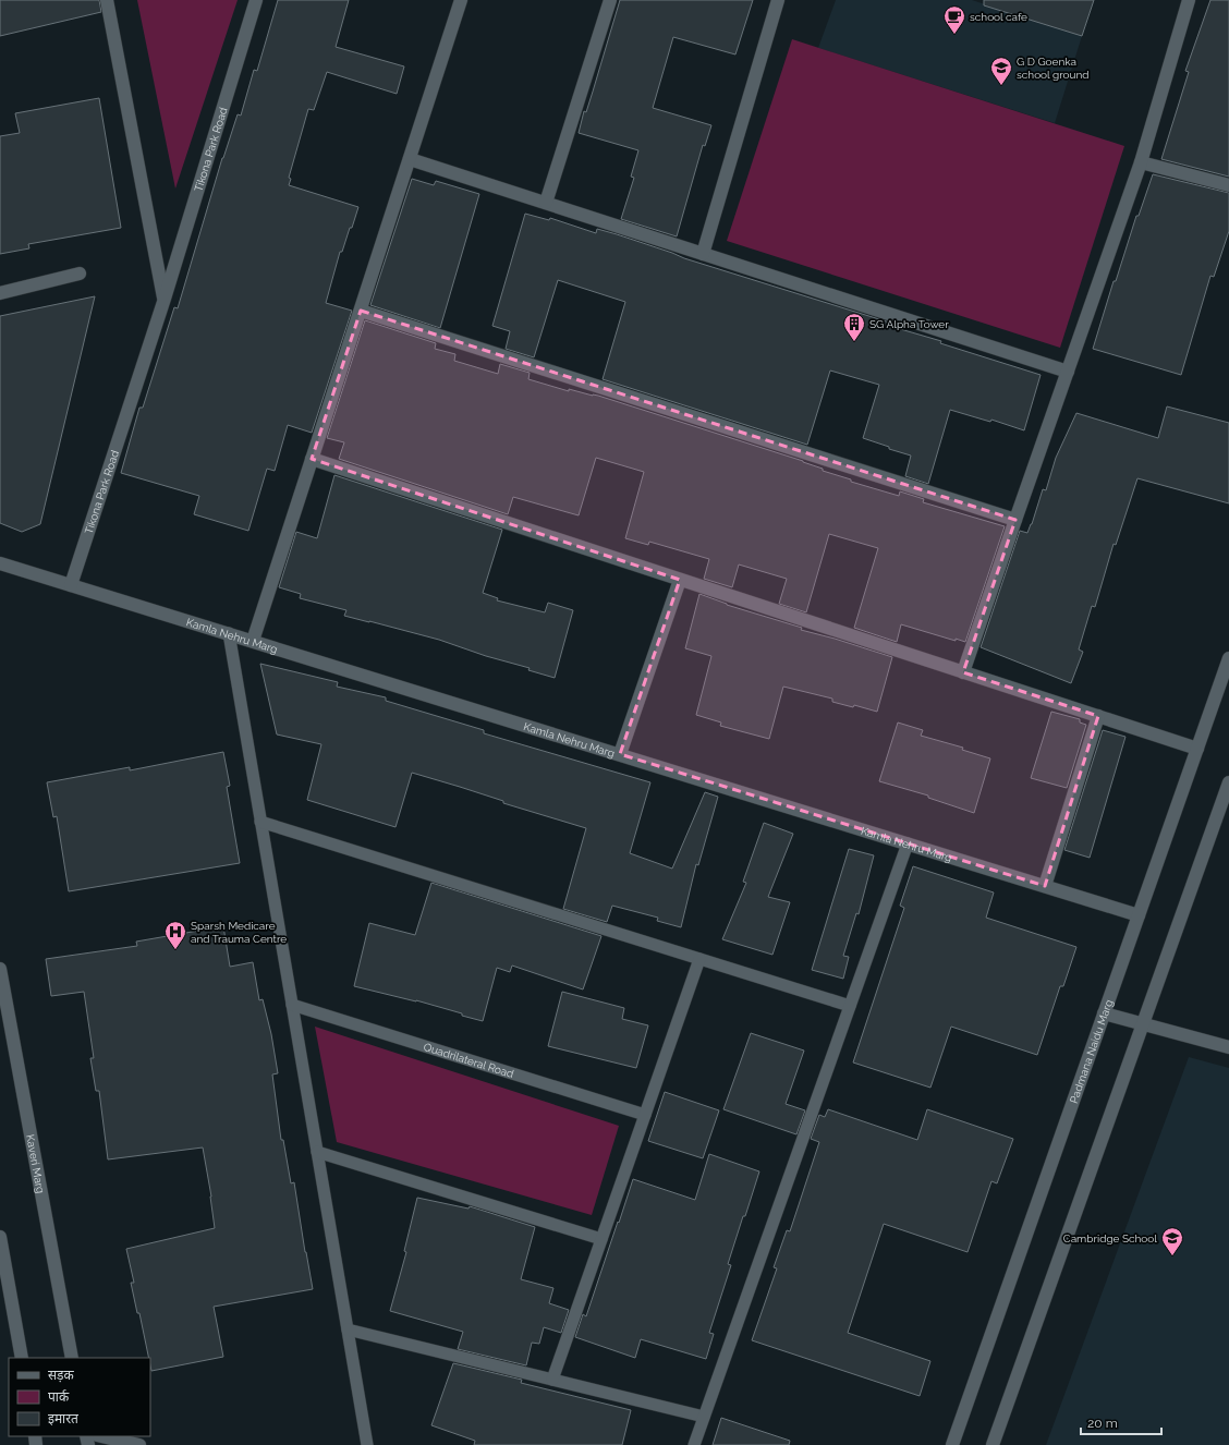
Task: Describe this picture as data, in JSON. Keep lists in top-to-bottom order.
{
  "streets": {
    "street": [
      "Tikona Park Road",
      "Kamla Nehru Marg",
      "Padmana Naidu Marg",
      "Kaveri Marg"
    ],
    "lane": ["Quadrilateral Road"]
  },
  "crossings": [
    ["Tikona Park Road", "Kamla Nehru Marg"],
    ["Kamla Nehru Marg", "Padmana Naidu Marg"]
  ],
  "places": {
    "cafe": ["school cafe"],
    "school or university": ["G D Goenka school ground", "Cambridge School"],
    "building": ["SG Alpha Tower"],
    "hospital": ["Sparsh Medicare and Trauma Centre"]
  },
  "legend": ["सड़क", "पार्क", "इमारत"],
  "scale_bar": "20 m"
}
